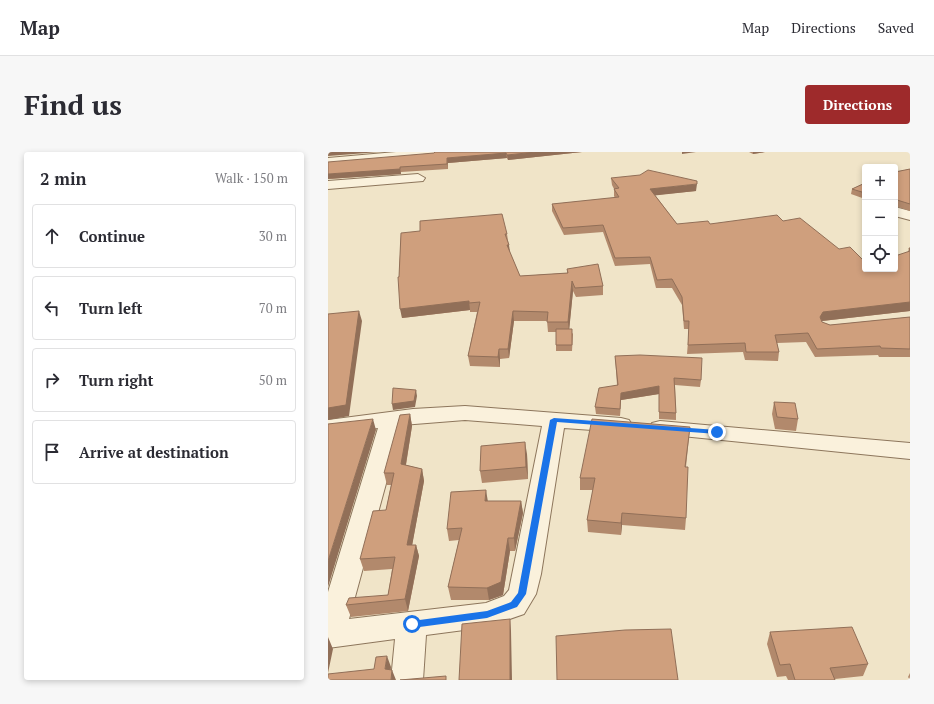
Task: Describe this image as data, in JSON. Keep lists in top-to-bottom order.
{
  "page": {
    "header": "Map",
    "nav": ["Map", "Directions", "Saved"],
    "buttons": "Directions",
    "title": "Find us",
    "heading": ["2 min", "Walk · 150 m"],
    "map_buttons": ["+", "−"],
    "list": [
      ["Continue", "30 m"],
      ["Turn left", "70 m"],
      ["Turn right", "50 m"],
      "Arrive at destination"
    ]
  }
}
